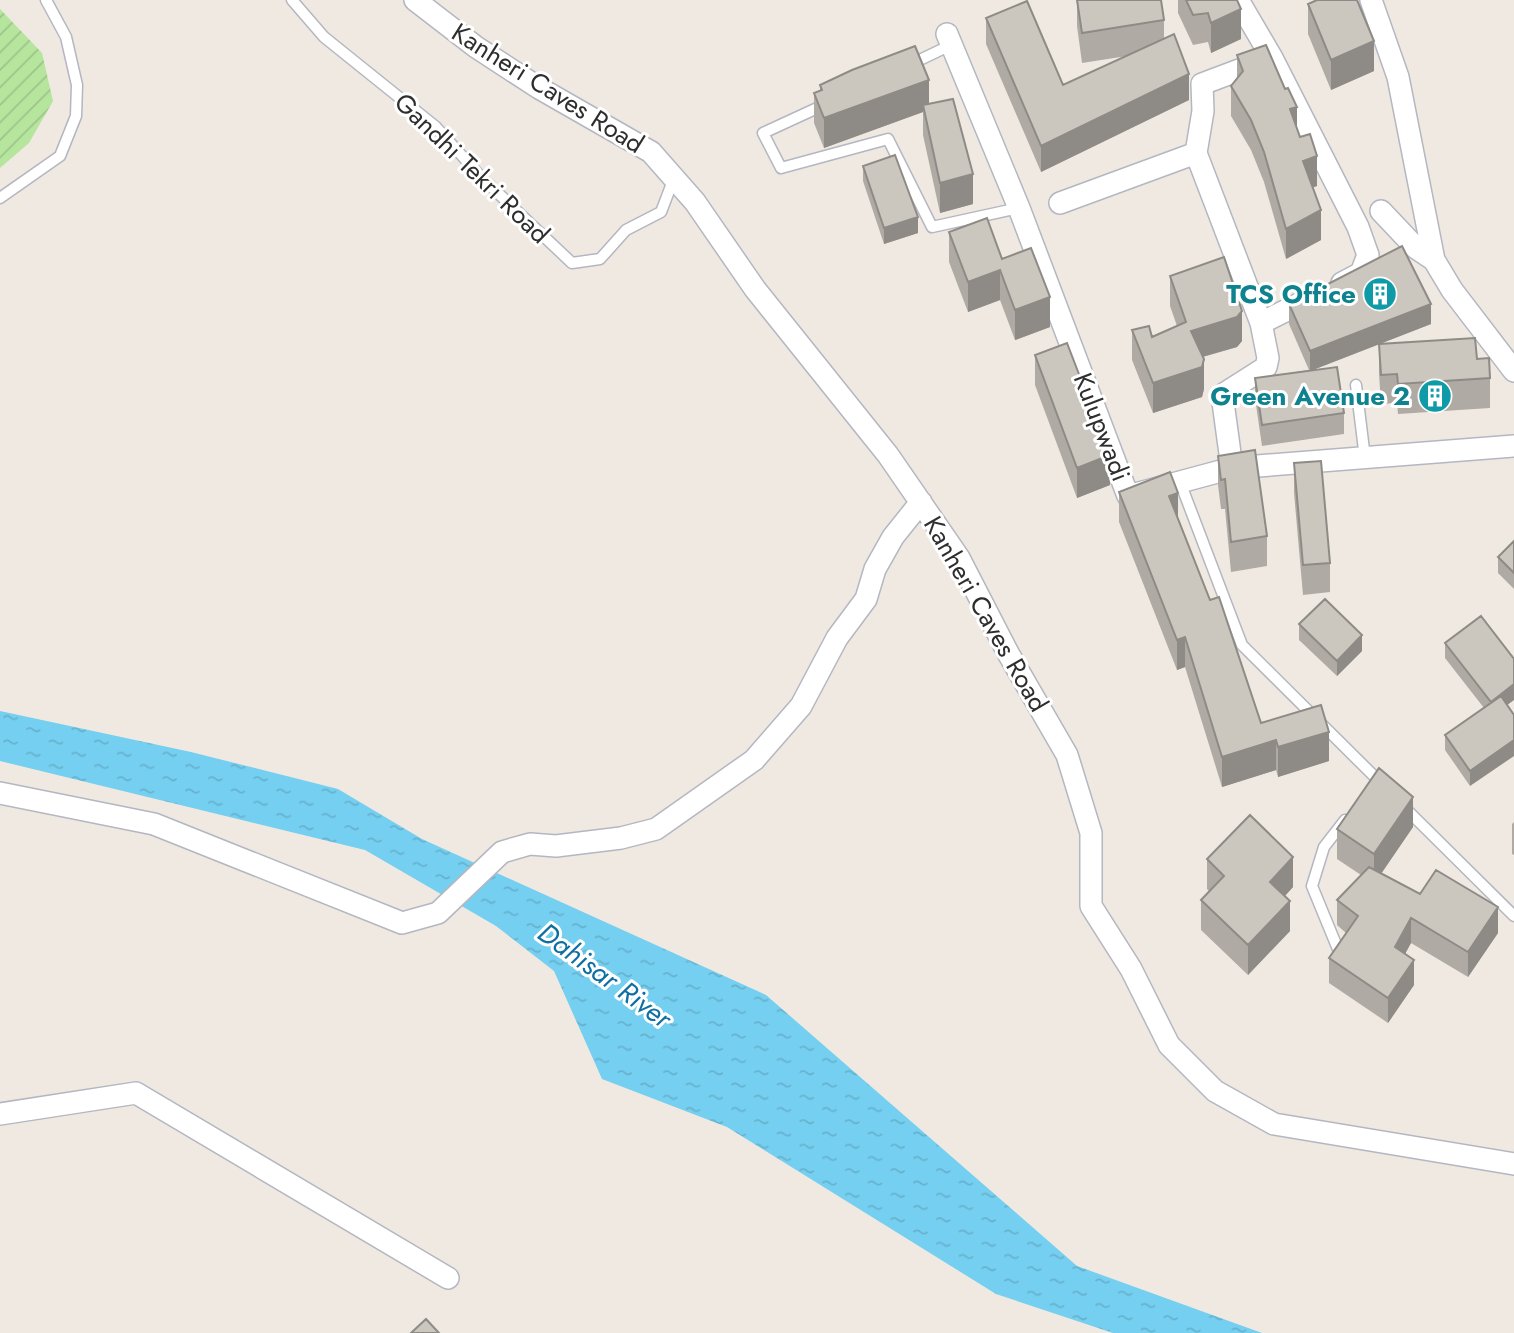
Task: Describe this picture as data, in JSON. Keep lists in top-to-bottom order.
{
  "streets": {
    "street": ["Kanheri Caves Road", "Kulupwadi"],
    "lane": ["Gandhi Tekri Road"]
  },
  "crossings": [
    ["Kanheri Caves Road", "Gandhi Tekri Road"]
  ],
  "water": ["Dahisar River"],
  "places": {
    "building": ["TCS Office", "Green Avenue 2"]
  }
}
